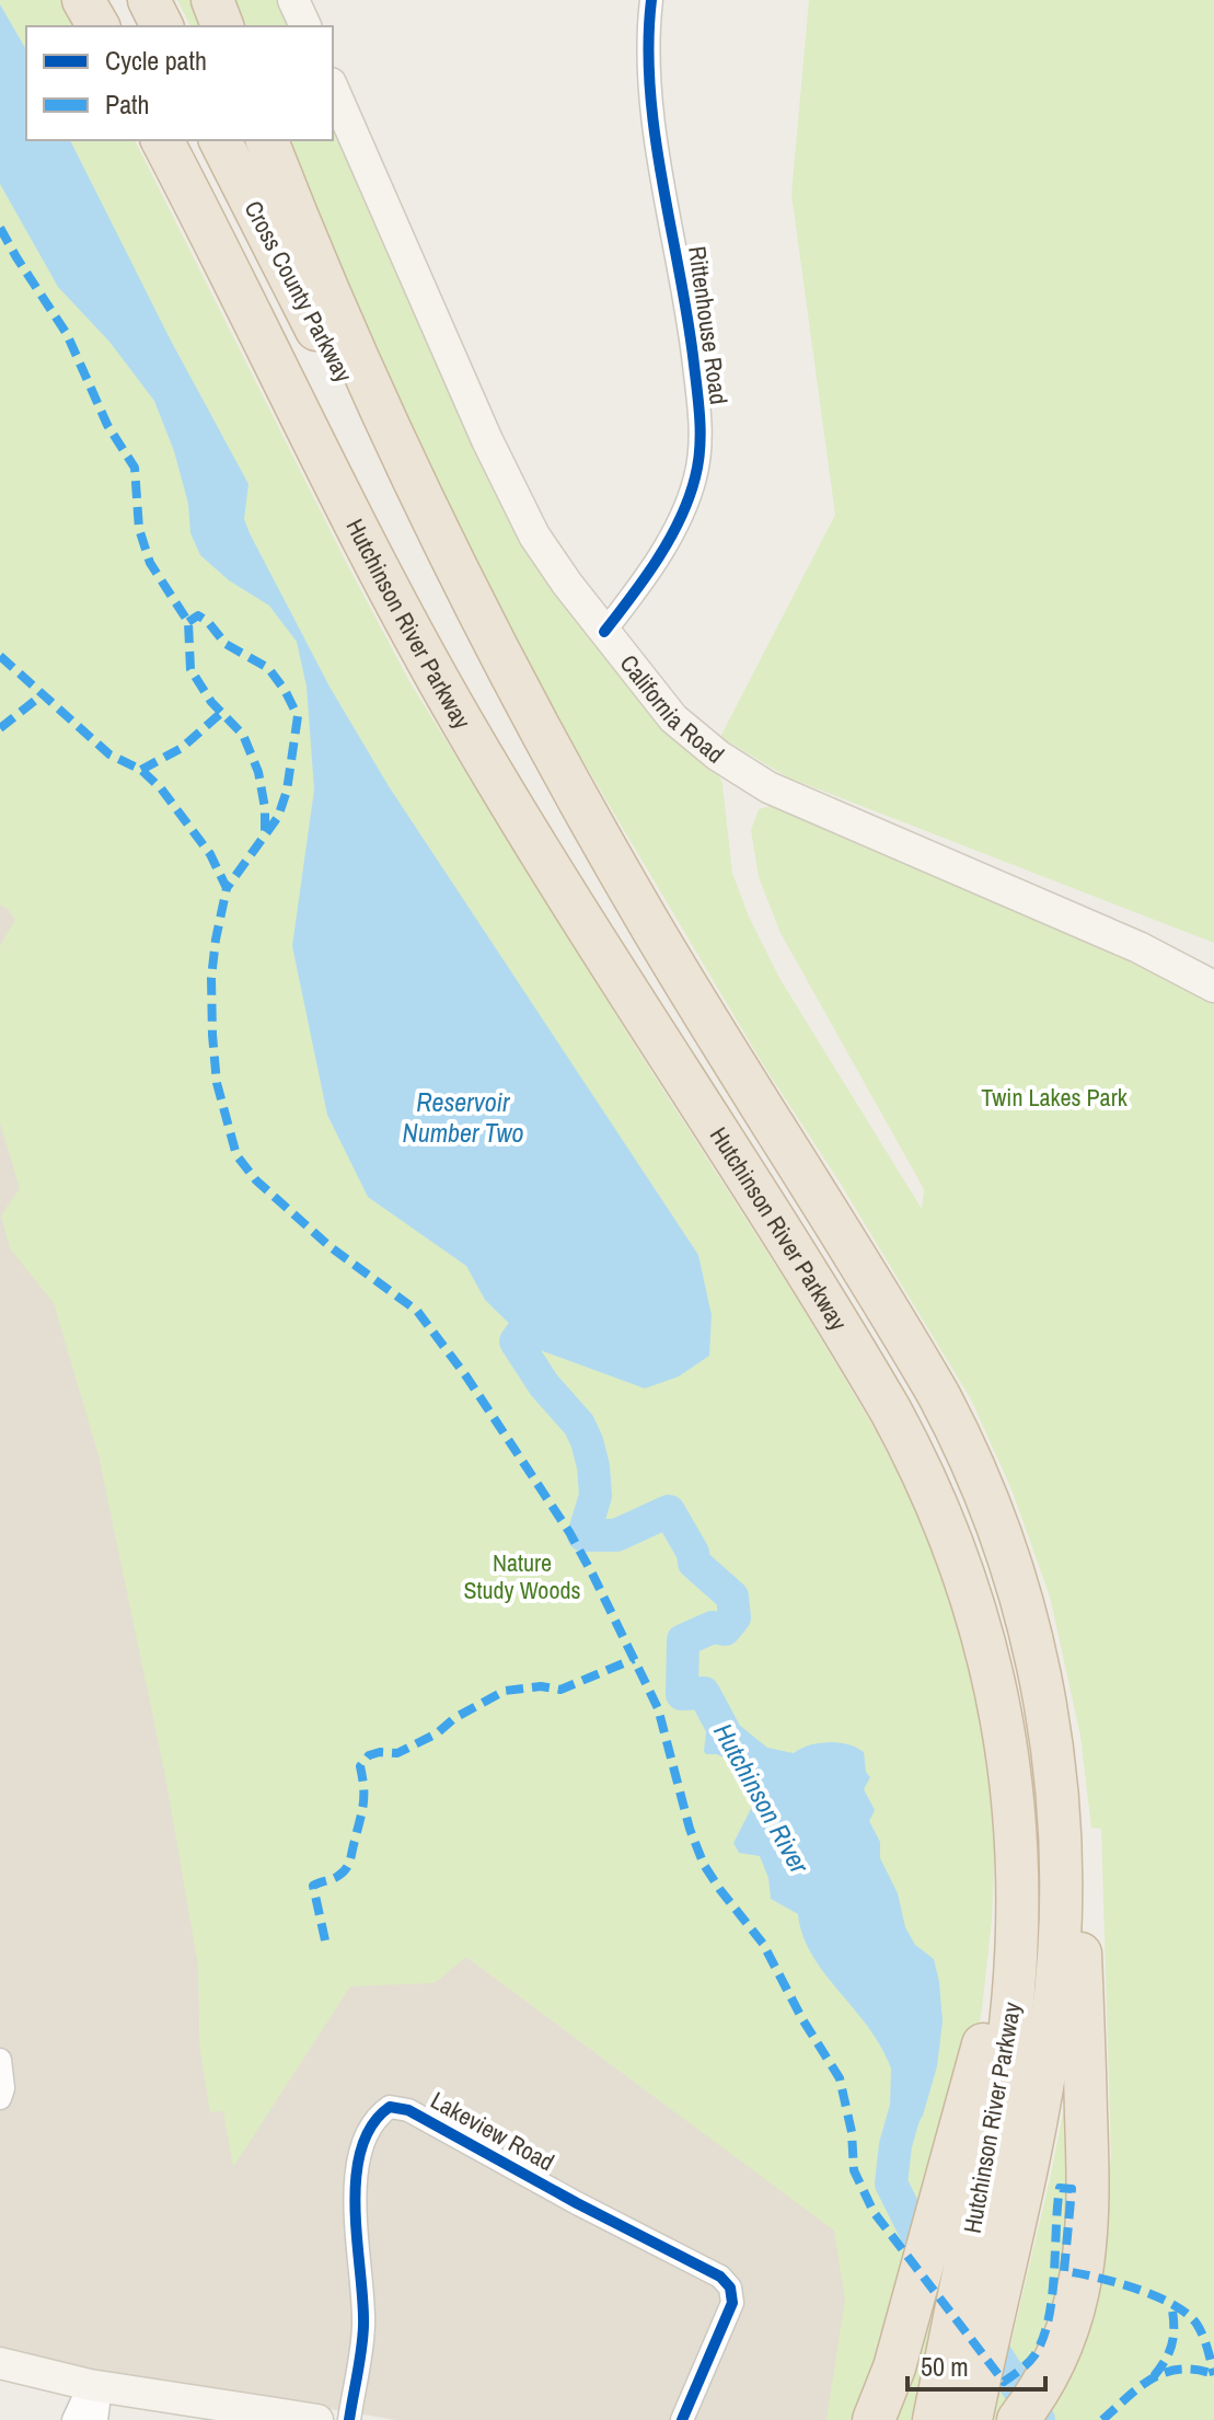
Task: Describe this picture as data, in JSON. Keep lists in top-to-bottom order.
{
  "streets": {
    "highway": ["Cross County Parkway", "Hutchinson River Parkway"],
    "main road": ["California Road"],
    "street": ["Rittenhouse Road", "Lakeview Road"]
  },
  "crossings": [
    ["Cross County Parkway", "Hutchinson River Parkway"],
    ["Rittenhouse Road", "California Road"]
  ],
  "water": ["Reservoir Number Two", "Hutchinson River"],
  "parks": ["Twin Lakes Park", "Nature Study Woods"],
  "legend": ["Cycle path", "Path"],
  "scale_bar": "50 m"
}
